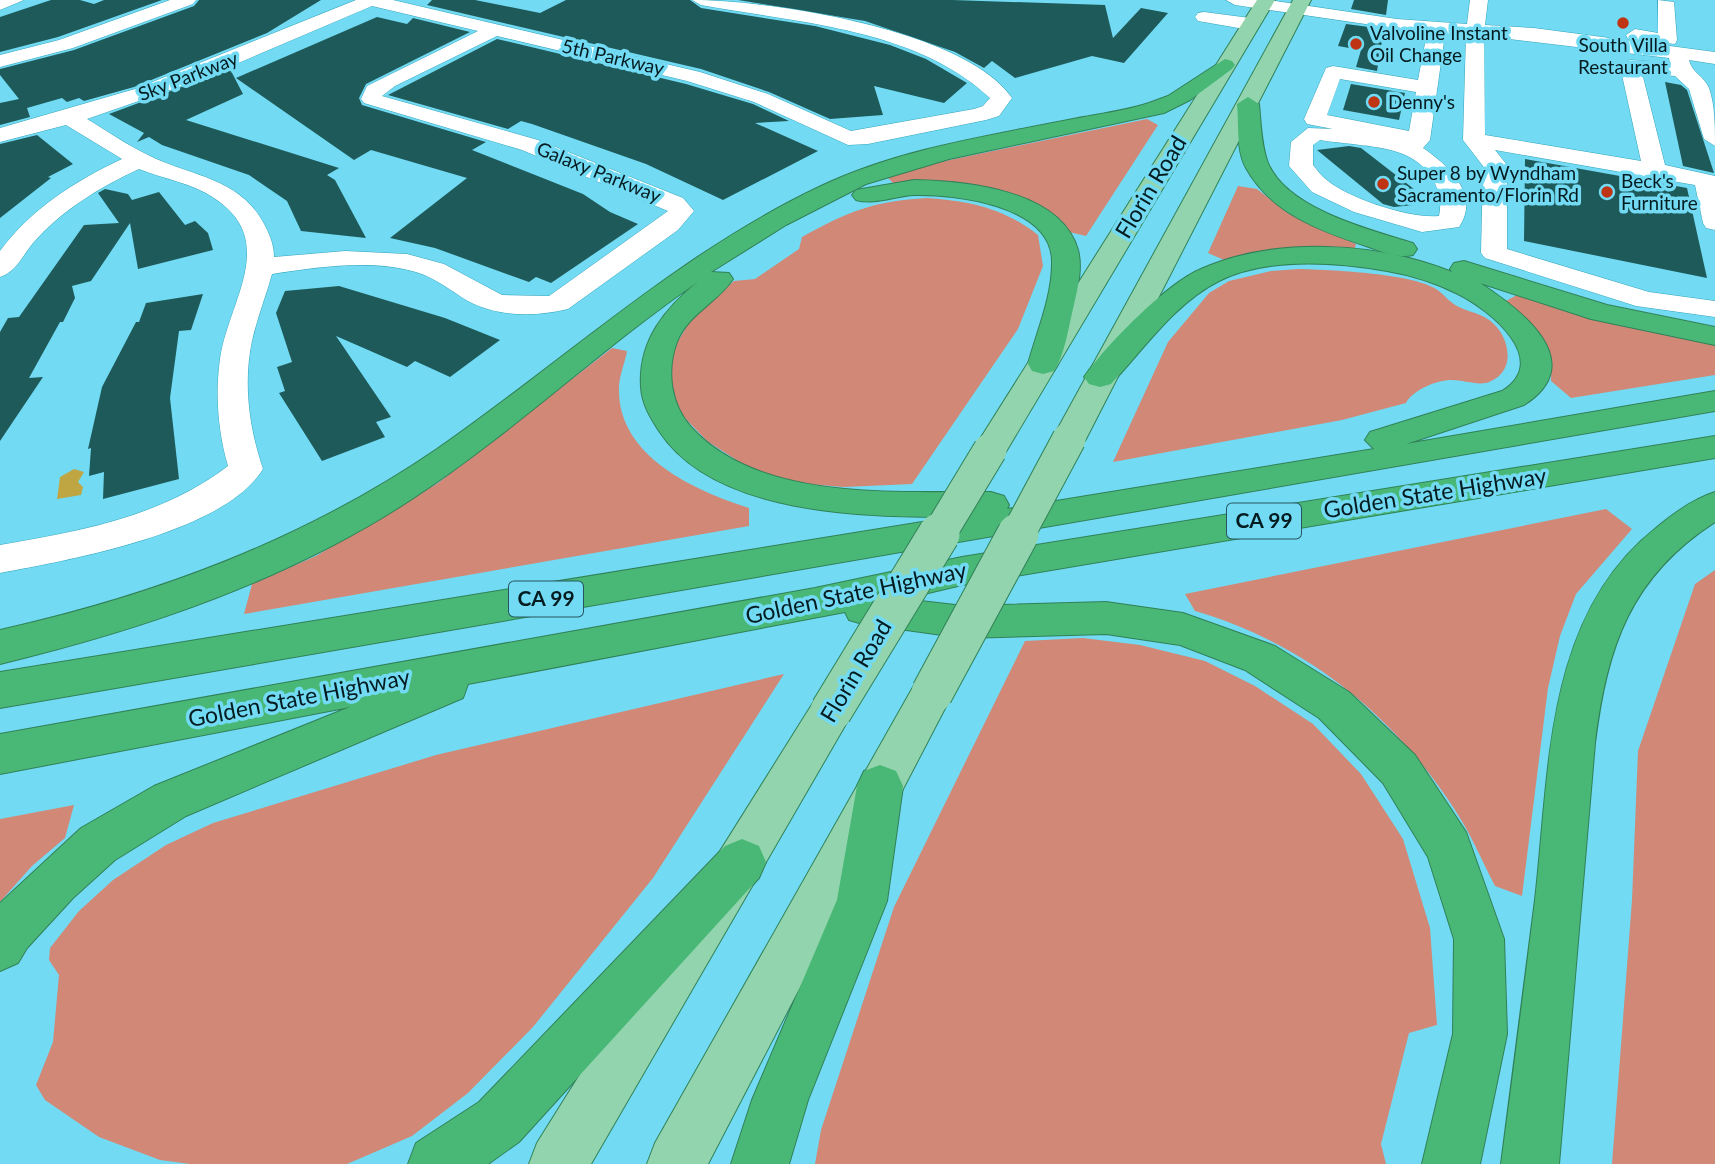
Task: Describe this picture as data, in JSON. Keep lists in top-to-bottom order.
{
  "streets": {
    "highway": ["Golden State Highway", "CA 99"],
    "main road": ["Florin Road"],
    "street": ["5th Parkway", "Sky Parkway", "Galaxy Parkway"]
  },
  "crossings": [
    ["5th Parkway", "Sky Parkway"],
    ["5th Parkway", "Galaxy Parkway"]
  ],
  "places": [
    "South Villa Restaurant",
    "Valvoline Instant Oil Change",
    "Denny's",
    "Super 8 by Wyndham Sacramento/Florin Rd",
    "Beck's Furniture"
  ]
}
